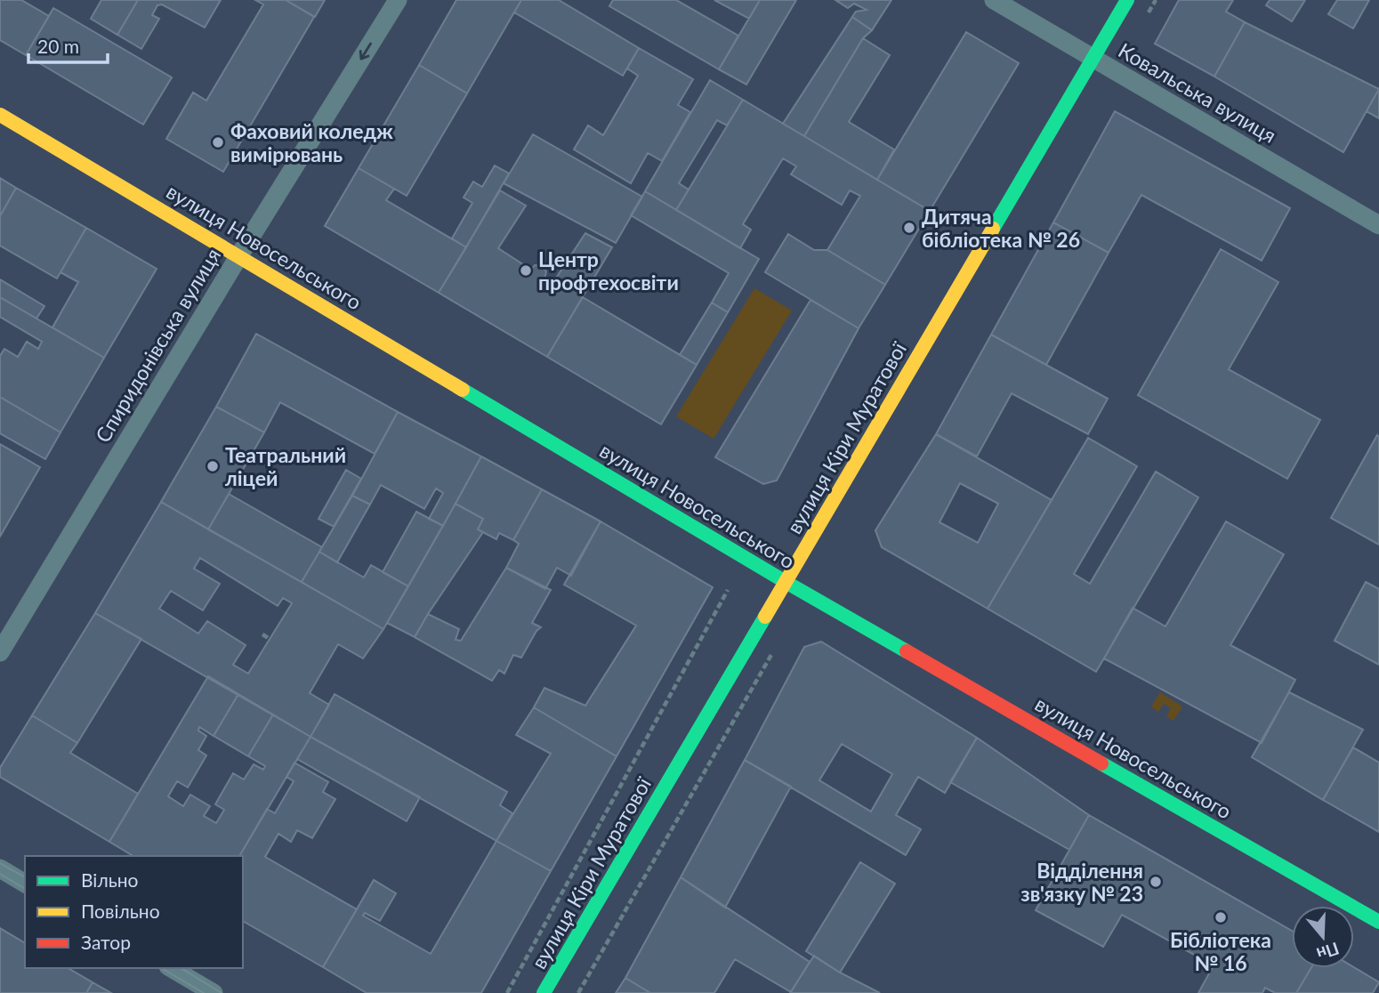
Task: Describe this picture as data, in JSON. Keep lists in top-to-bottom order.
{
  "streets": {
    "street": [
      "Ковальська вулиця",
      "вулиця Новосельського",
      "Спиридонівська вулиця",
      "вулиця Кіри Муратової"
    ]
  },
  "crossings": [
    ["Ковальська вулиця", "вулиця Кіри Муратової"],
    ["вулиця Новосельського", "Спиридонівська вулиця"],
    ["вулиця Новосельського", "вулиця Кіри Муратової"]
  ],
  "one_way": ["Спиридонівська вулиця"],
  "places": [
    "Фаховий коледж вимірювань",
    "Дитяча бібліотека № 26",
    "Центр профтехосвіти",
    "Театральний ліцей",
    "Відділення зв'язку № 23",
    "Бібліотека № 16"
  ],
  "legend": ["Вільно", "Повільно", "Затор"],
  "scale_bar": "20 m",
  "north": "bottom"
}
